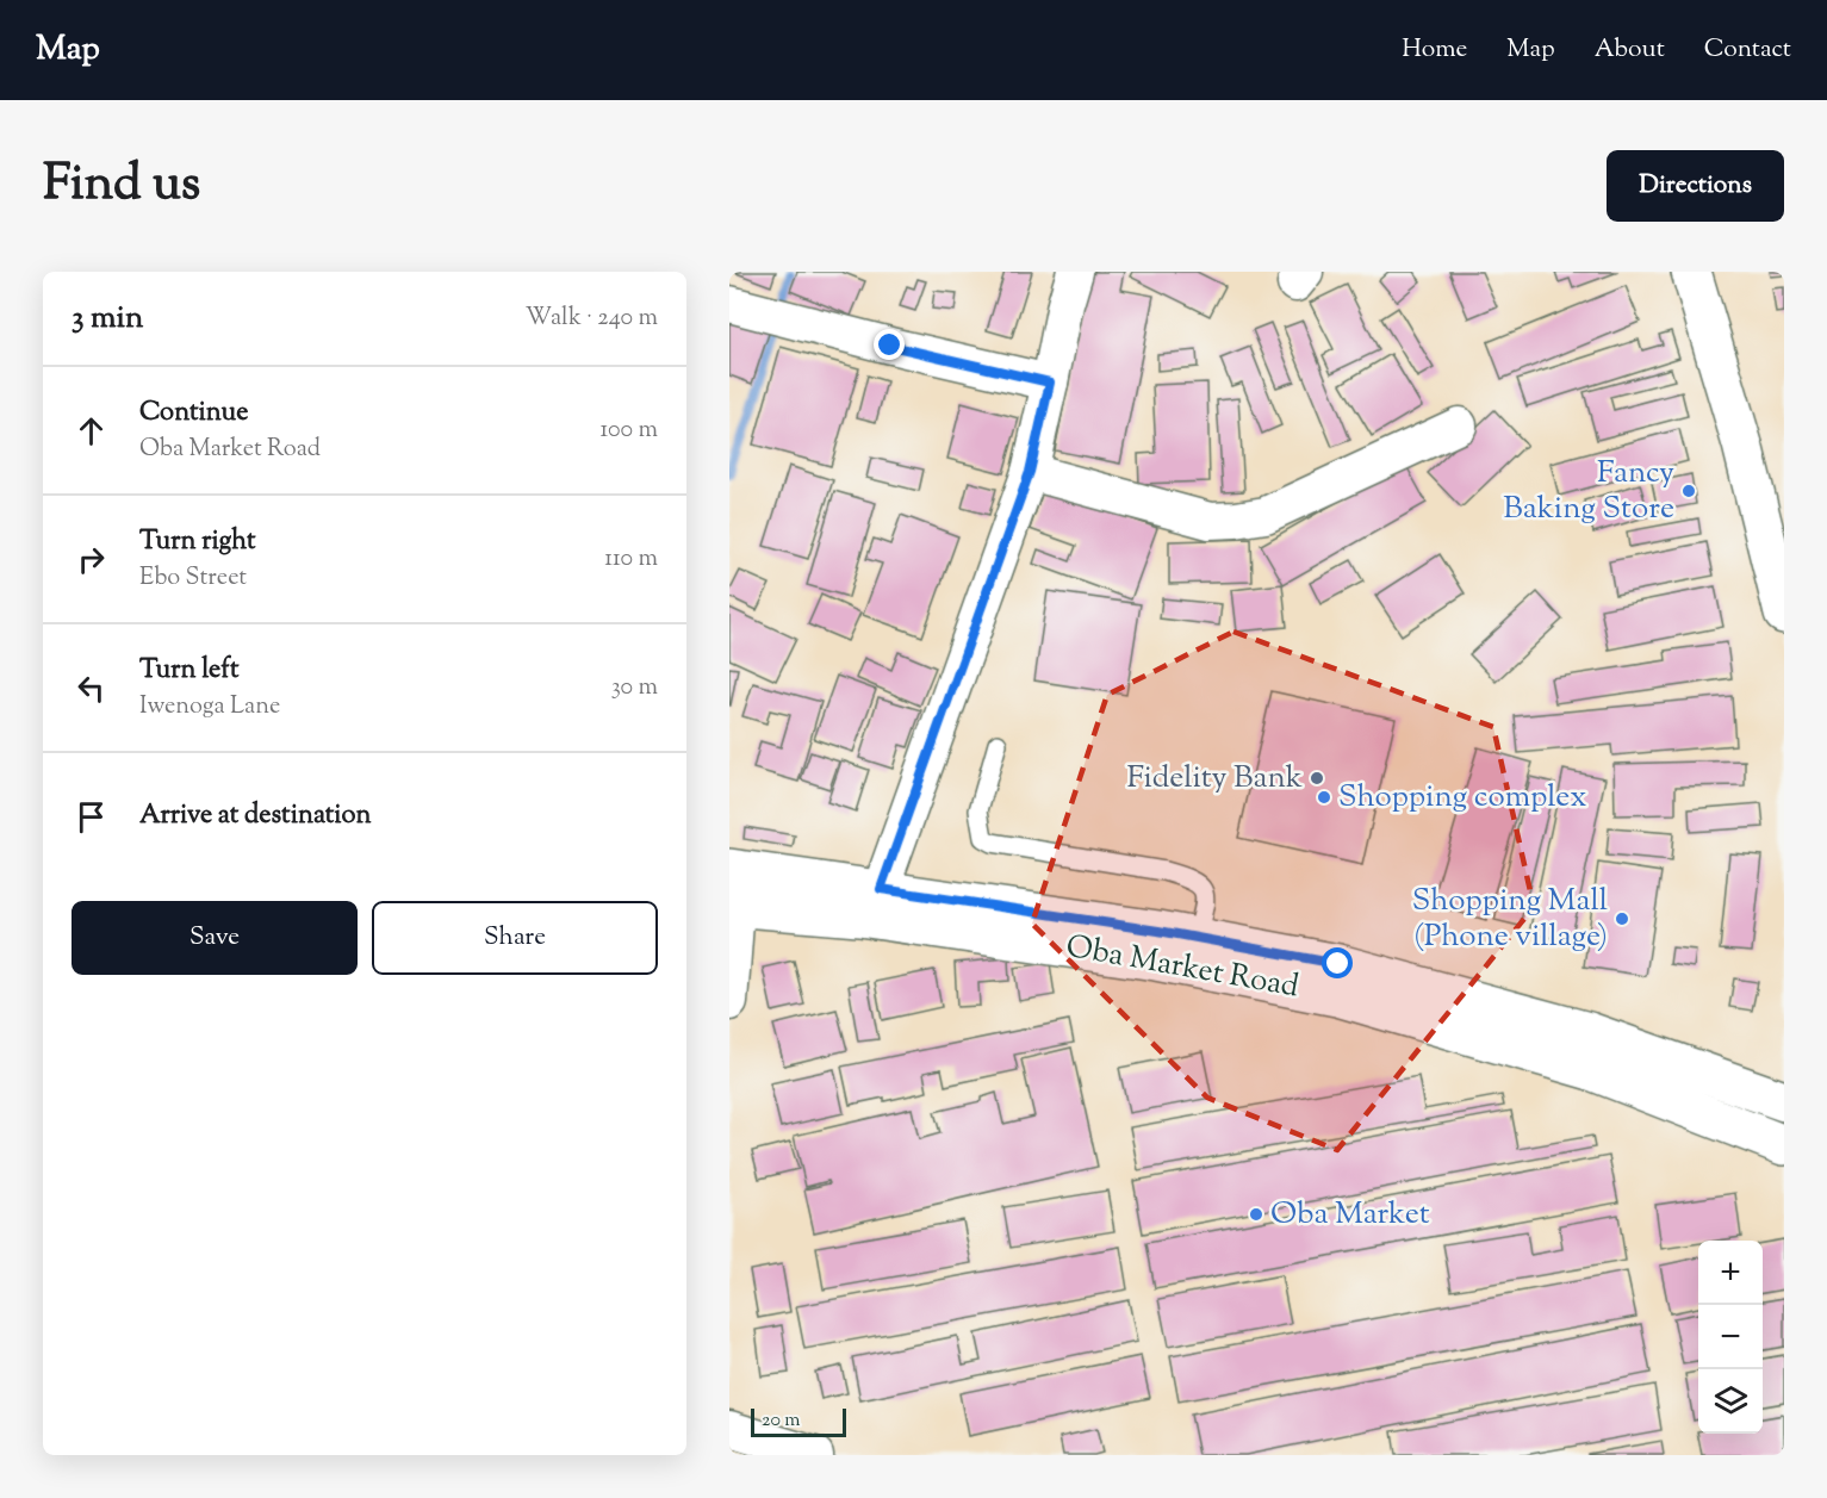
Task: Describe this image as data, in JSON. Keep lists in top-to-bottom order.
{
  "streets": {
    "main road": ["Oba Market Road"]
  },
  "places": [
    "Fancy Baking Store",
    "Fidelity Bank",
    "Shopping complex",
    "Shopping Mall (Phone village)",
    "Oba Market"
  ],
  "scale_bar": "20 m",
  "page": {
    "header": "Map",
    "nav": [
      "Home",
      "Map",
      "About",
      "Contact"
    ],
    "title": "Find us",
    "buttons": [
      "Directions",
      ["Save", "Share"]
    ],
    "heading": ["3 min", "Walk · 240 m"],
    "list": [
      ["Continue", "Oba Market Road", "100 m"],
      ["Turn right", "Ebo Street", "110 m"],
      ["Turn left", "Iwenoga Lane", "30 m"],
      "Arrive at destination"
    ],
    "map_buttons": ["+", "−"],
    "scale": "20 m"
  }
}
